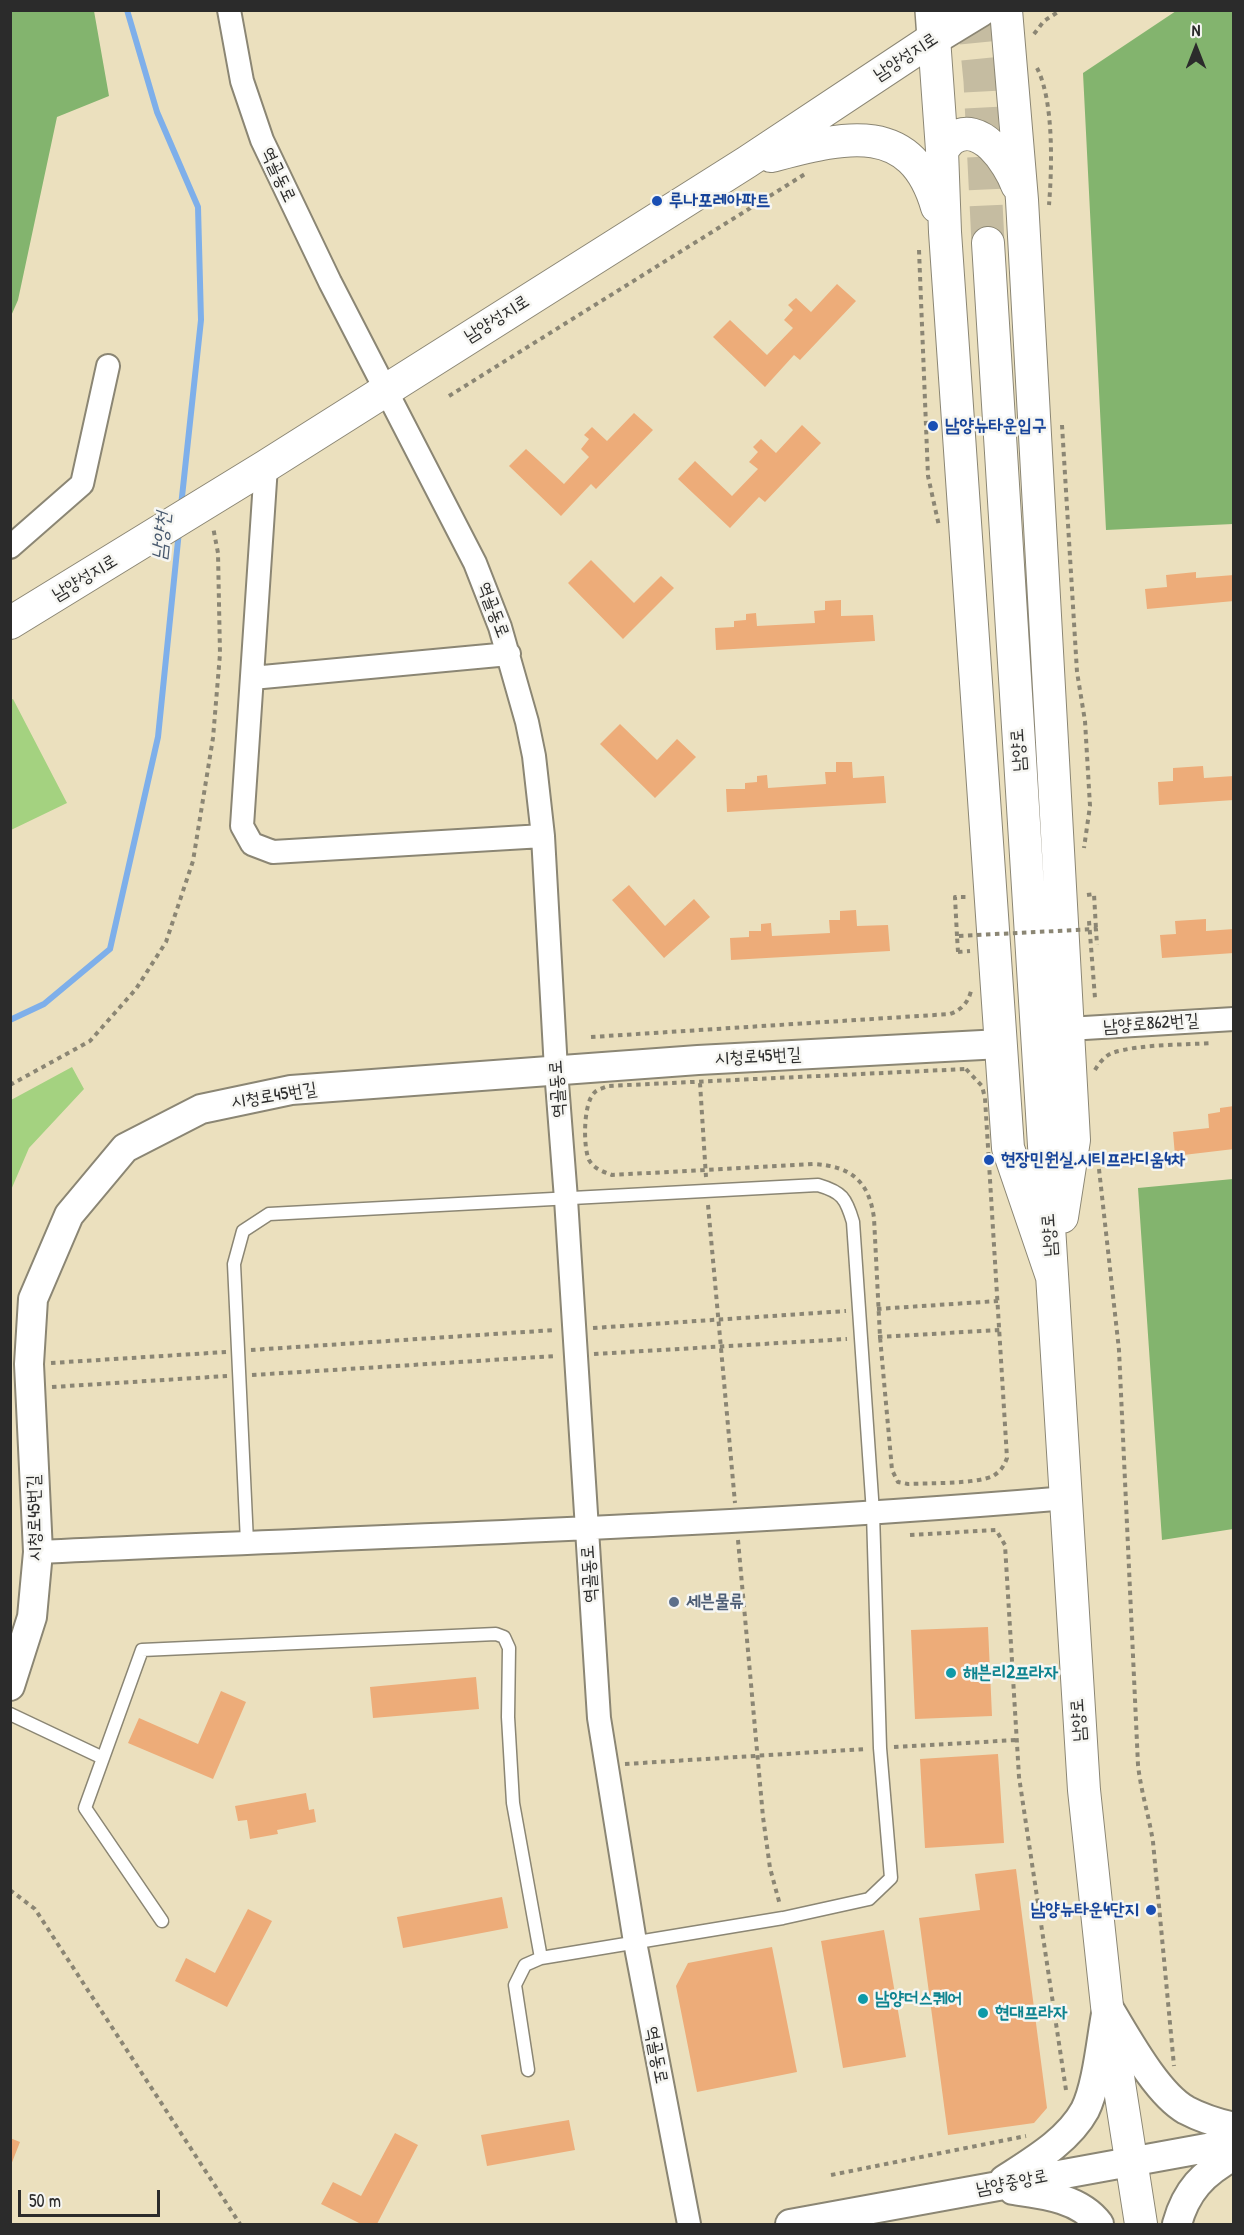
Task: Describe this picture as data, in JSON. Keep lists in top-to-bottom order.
{
  "streets": {
    "main road": ["남양성지로", "남양로"],
    "street": [
      "역골동로",
      "남양로862번길",
      "시청로45번길",
      "남양중앙로"
    ]
  },
  "crossings": [
    ["남양성지로", "역골동로"],
    ["역골동로", "시청로45번길"],
    ["남양로", "남양중앙로"]
  ],
  "water": ["남양천"],
  "places": [
    "루나포레아파트",
    "남양뉴타운입구",
    "현장민원실.시티프라디움4차",
    "세븐물류",
    "해븐리2프라자",
    "남양뉴타운4단지",
    "남양더스퀘어",
    "현대프라자"
  ],
  "scale_bar": "50 m",
  "north": "top"
}
